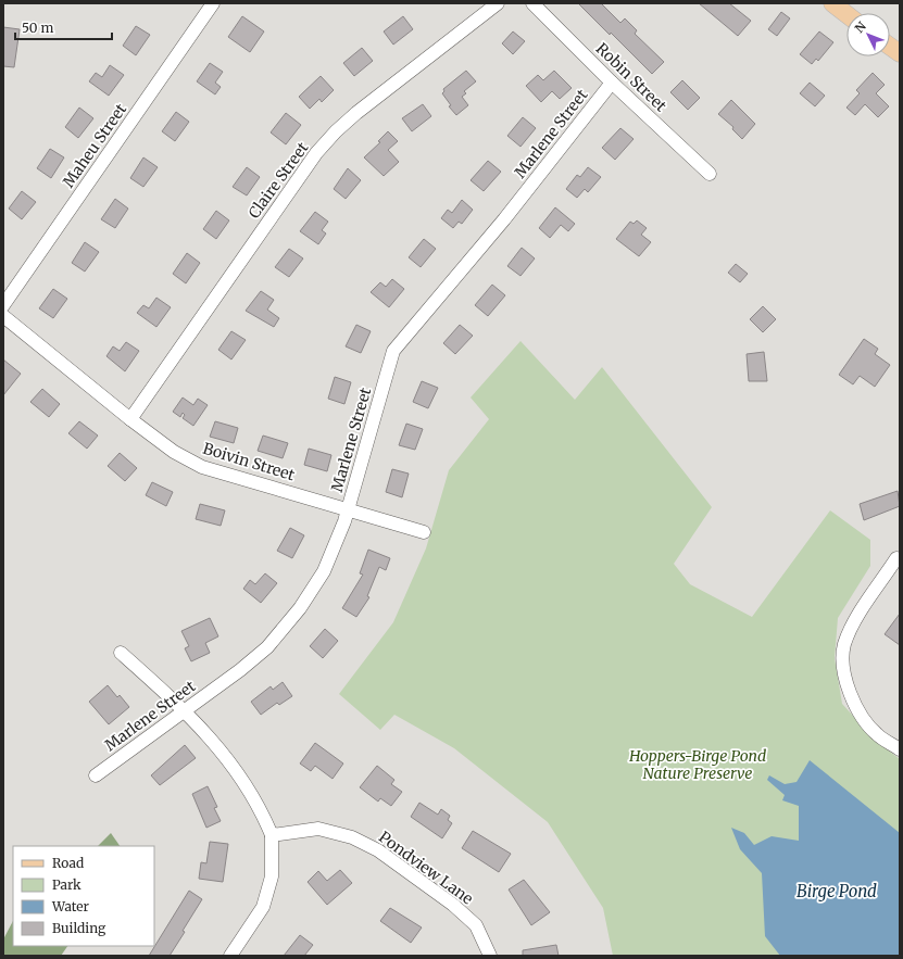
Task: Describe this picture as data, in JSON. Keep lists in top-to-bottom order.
{
  "streets": {
    "street": [
      "Robin Street",
      "Marlene Street",
      "Maheu Street",
      "Claire Street",
      "Boivin Street",
      "Pondview Lane"
    ]
  },
  "crossings": [
    ["Robin Street", "Marlene Street"],
    ["Marlene Street", "Boivin Street"],
    ["Claire Street", "Boivin Street"]
  ],
  "water": ["Birge Pond"],
  "parks": ["Hoppers-Birge Pond Nature Preserve"],
  "legend": [
    "Road",
    "Park",
    "Water",
    "Building"
  ],
  "scale_bar": "50 m",
  "north": "top left"
}
